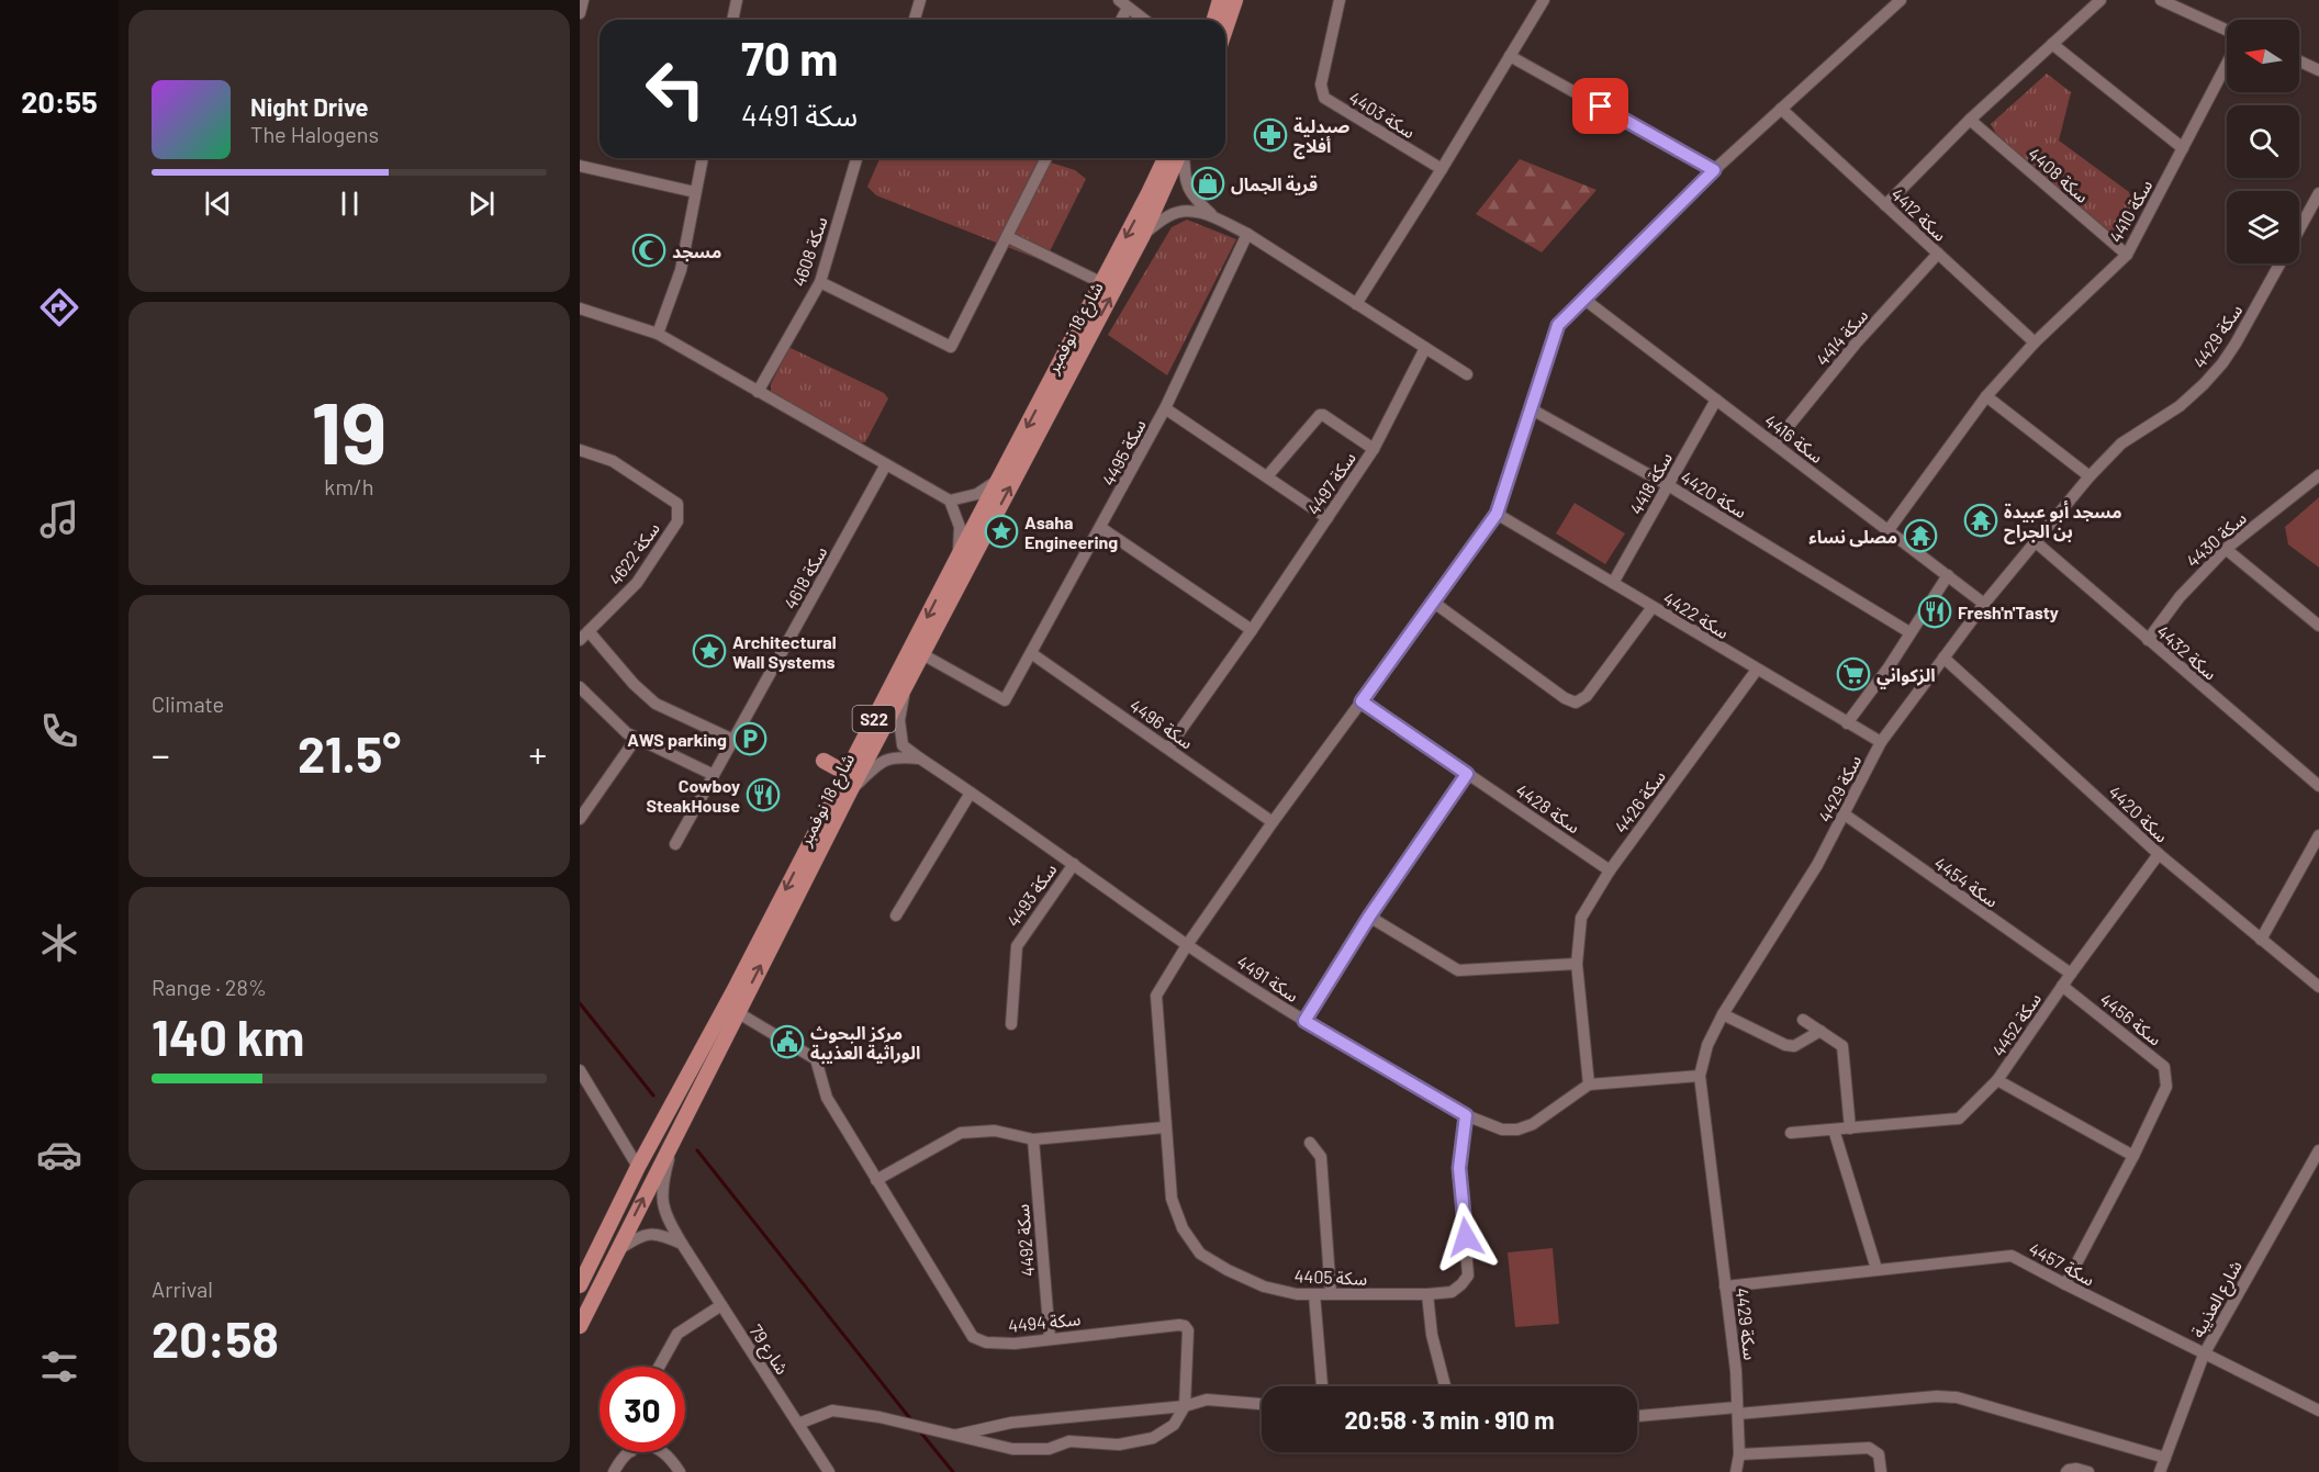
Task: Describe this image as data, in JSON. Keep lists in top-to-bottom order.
{
  "streets": {
    "main road": ["شارع 18 نوفمبر", "S22"],
    "street": [
      "سكة 4403",
      "سكة 4408",
      "سكة 4410",
      "سكة 4412",
      "سكة 4608",
      "سكة 4429",
      "سكة 4414",
      "سكة 4416",
      "سكة 4495",
      "سكة 4497",
      "سكة 4418",
      "سكة 4420",
      "سكة 4430",
      "سكة 4622",
      "سكة 4618",
      "سكة 4422",
      "سكة 4432",
      "سكة 4496",
      "سكة 4426",
      "سكة 4428",
      "سكة 4454",
      "سكة 4493",
      "سكة 4491",
      "سكة 4456",
      "سكة 4452",
      "سكة 4492",
      "سكة 4457",
      "سكة 4405",
      "شارع العذيبة",
      "سكة 4494",
      "79 شارع"
    ]
  },
  "crossings": [
    ["سكة 4408", "سكة 4410"],
    ["سكة 4410", "سكة 4412"],
    ["سكة 4410", "سكة 4416"],
    ["سكة 4412", "سكة 4414"],
    ["سكة 4412", "سكة 4405"],
    ["شارع 18 نوفمبر", "سكة 4495"],
    ["شارع 18 نوفمبر", "سكة 4491"],
    ["شارع 18 نوفمبر", "سكة 4494"],
    ["شارع 18 نوفمبر", "79 شارع"],
    ["سكة 4429", "سكة 4416"],
    ["سكة 4429", "سكة 4420"],
    ["سكة 4429", "سكة 4422"],
    ["سكة 4429", "سكة 4432"],
    ["سكة 4429", "سكة 4454"],
    ["سكة 4429", "سكة 4457"],
    ["سكة 4414", "سكة 4416"],
    ["سكة 4416", "سكة 4418"],
    ["سكة 4416", "سكة 4405"],
    ["سكة 4495", "سكة 4496"],
    ["سكة 4497", "سكة 4496"],
    ["سكة 4418", "سكة 4420"],
    ["سكة 4418", "سكة 4422"],
    ["سكة 4420", "سكة 4452"],
    ["سكة 4420", "سكة 4405"],
    ["سكة 4430", "سكة 4432"],
    ["سكة 4422", "سكة 4426"],
    ["سكة 4422", "سكة 4405"],
    ["سكة 4496", "سكة 4405"],
    ["سكة 4426", "سكة 4428"],
    ["سكة 4426", "سكة 4491"],
    ["سكة 4428", "سكة 4405"],
    ["سكة 4454", "سكة 4452"],
    ["سكة 4493", "سكة 4491"],
    ["سكة 4491", "سكة 4405"],
    ["سكة 4456", "سكة 4452"],
    ["سكة 4456", "سكة 4457"],
    ["سكة 4492", "سكة 4494"],
    ["سكة 4457", "شارع العذيبة"]
  ],
  "places": {
    "pharmacy": ["صيدلية أفلاج"],
    "shop": ["قرية الجمال"],
    "mosque": ["مسجد"],
    "temple": ["مسجد أبو عبيدة بن الجراح", "مصلى نساء"],
    "place": ["Asaha Engineering", "Architectural Wall Systems"],
    "restaurant": ["Fresh'n'Tasty", "Cowboy SteakHouse"],
    "supermarket": ["الزكواني"],
    "parking": ["AWS parking"],
    "public building": ["مركز البحوث الوراثية العذيبة"]
  },
  "north": "left",
  "page": {
    "tabs": "20:55",
    "turn": ["70 m", "سكة 4491"],
    "song": ["Night Drive", "The Halogens"],
    "tile": [
      ["19", "km/h"],
      "Climate",
      ["Range · 28%", "140 km"],
      ["Arrival", "20:58"]
    ],
    "heat": ["−", "21.5°", "+"],
    "limit": "30",
    "trip": "20:58 · 3 min · 910 m"
  }
}
